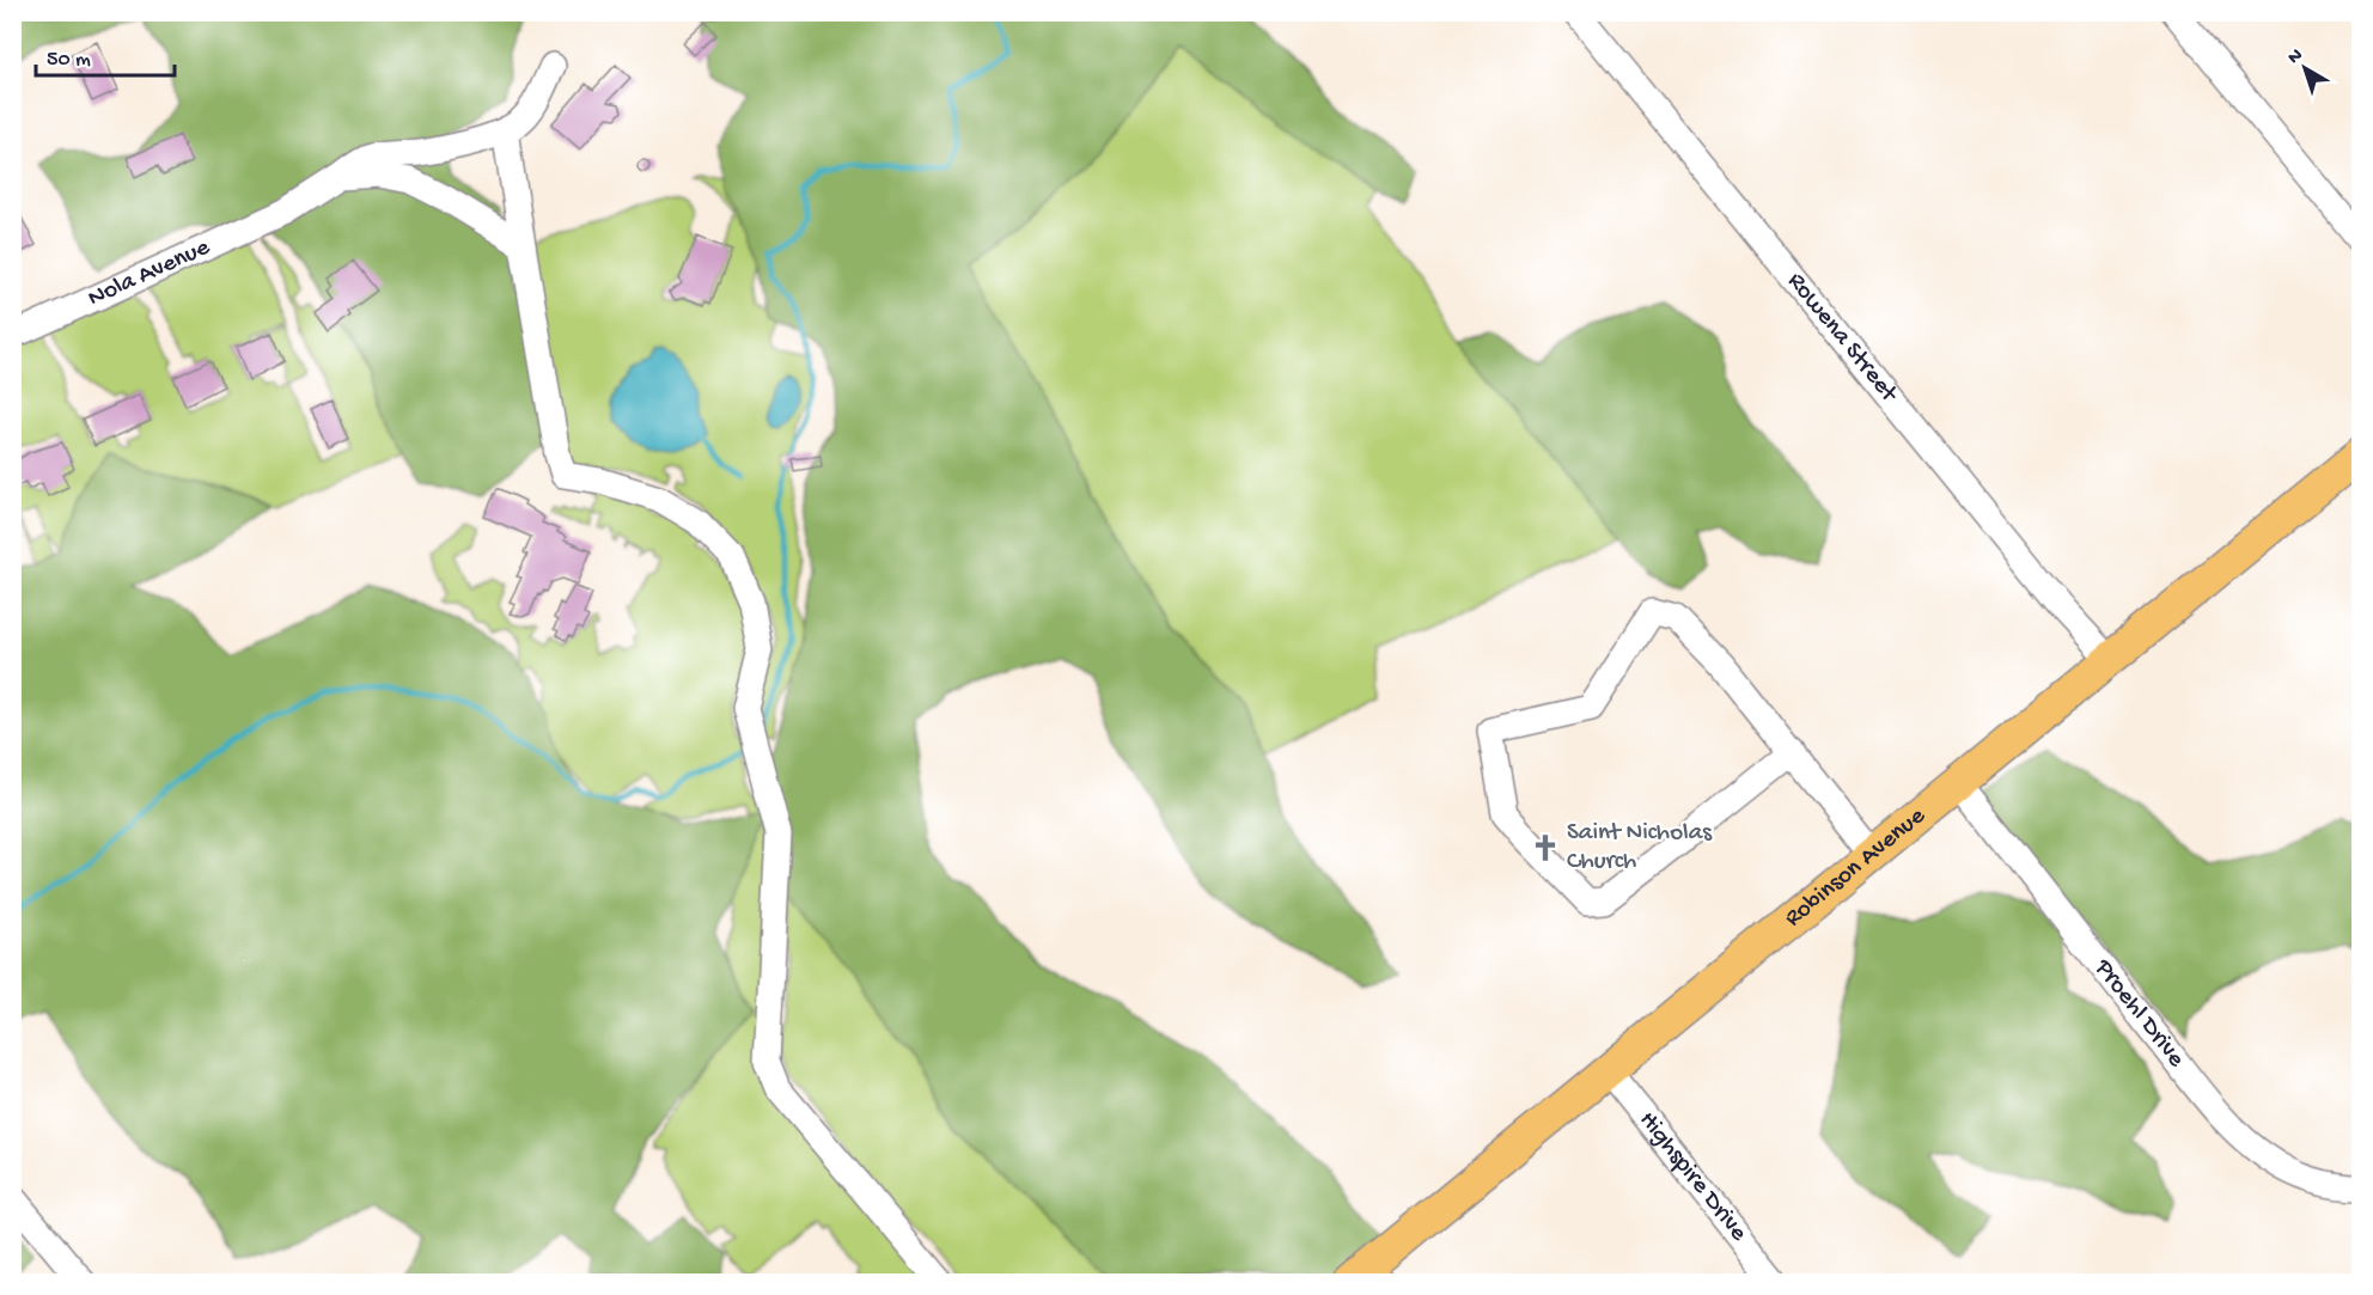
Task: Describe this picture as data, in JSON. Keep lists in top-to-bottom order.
{
  "streets": {
    "main road": ["Robinson Avenue"],
    "street": [
      "Nola Avenue",
      "Rowena Street",
      "Proehl Drive",
      "Highspire Drive"
    ]
  },
  "crossings": [
    ["Rowena Street", "Robinson Avenue"],
    ["Robinson Avenue", "Proehl Drive"],
    ["Robinson Avenue", "Highspire Drive"]
  ],
  "places": {
    "church": ["Saint Nicholas Church"]
  },
  "scale_bar": "50 m",
  "north": "top left"
}
